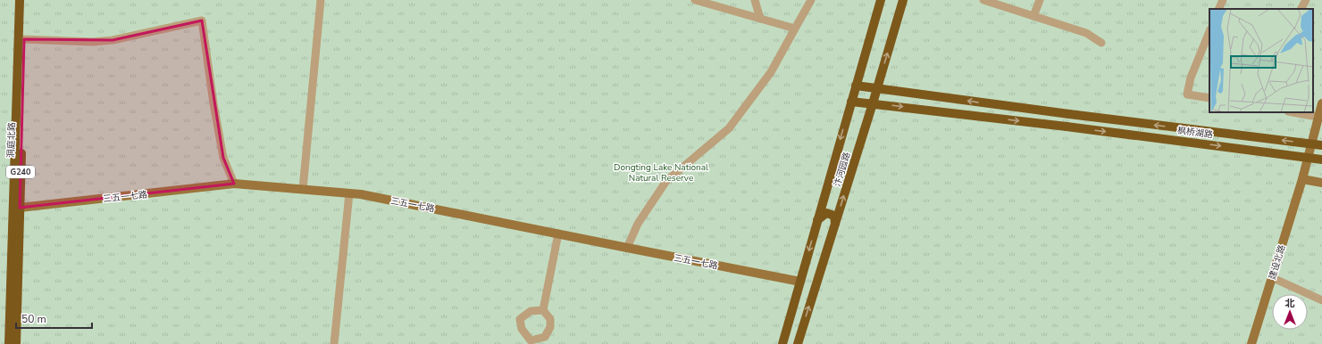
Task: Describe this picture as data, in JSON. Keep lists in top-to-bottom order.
{
  "streets": {
    "main road": [
      "枫桥湖路",
      "洞庭北路",
      "汴河园路",
      "G240",
      "三五一七路",
      "建设北路"
    ]
  },
  "crossings": [
    ["枫桥湖路", "汴河园路"],
    ["洞庭北路", "三五一七路"],
    ["汴河园路", "三五一七路"]
  ],
  "parks": ["Dongting Lake National Natural Reserve"],
  "scale_bar": "50 m",
  "north": "top"
}
